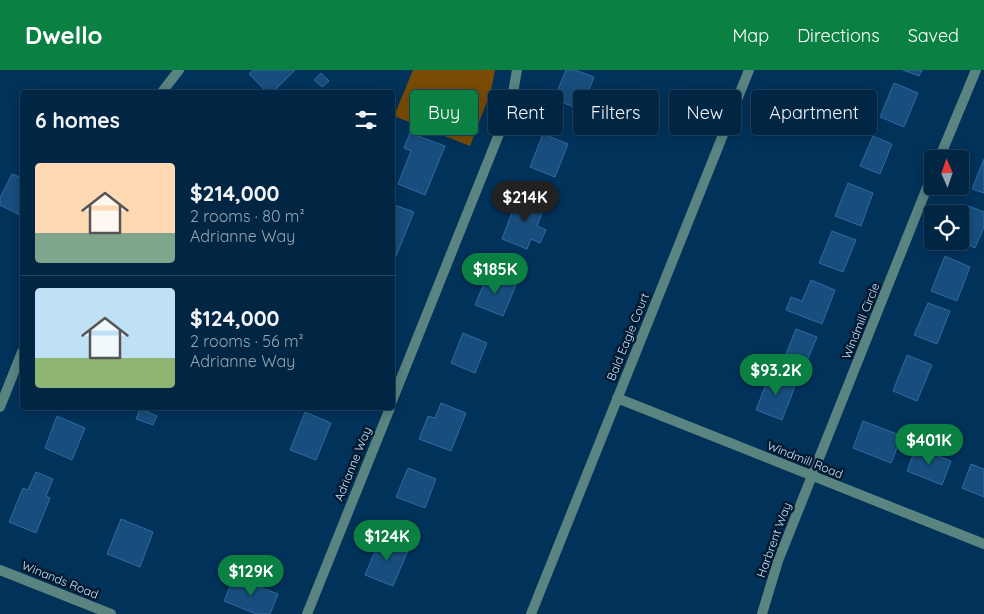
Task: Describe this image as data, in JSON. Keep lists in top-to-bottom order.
{
  "streets": {
    "street": [
      "Windmill Circle",
      "Bald Eagle Court",
      "Windmill Road",
      "Adrianne Way",
      "Harbrent Way",
      "Winands Road"
    ]
  },
  "crossings": [
    ["Windmill Circle", "Windmill Road"],
    ["Windmill Circle", "Harbrent Way"],
    ["Bald Eagle Court", "Windmill Road"],
    ["Windmill Road", "Harbrent Way"]
  ],
  "north": "top",
  "page": {
    "header": "Dwello",
    "nav": ["Map", "Directions", "Saved"],
    "chip": [
      "Buy",
      "Rent",
      "Filters",
      "New",
      "Apartment"
    ],
    "heading": "6 homes",
    "list": [
      {
        "name": "$214,000",
        "note": "2 rooms · 80 m² · Adrianne Way"
      },
      {
        "name": "$124,000",
        "note": "2 rooms · 56 m² · Adrianne Way"
      }
    ],
    "price": [
      "$214K",
      "$185K",
      "$93.2K",
      "$401K",
      "$124K",
      "$129K"
    ]
  }
}
